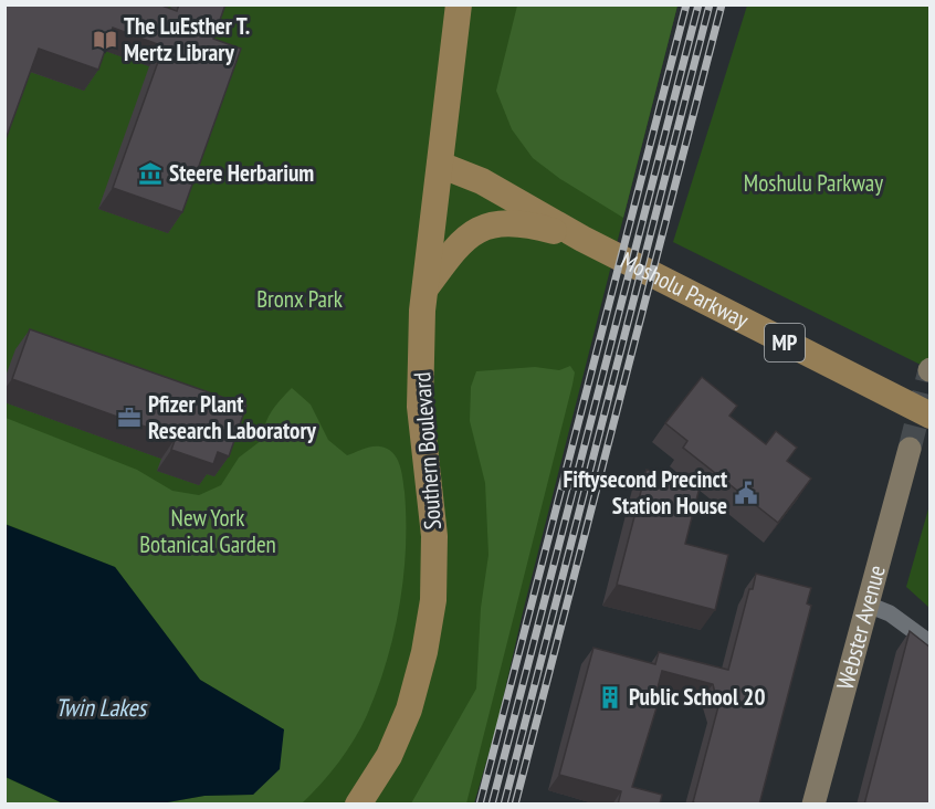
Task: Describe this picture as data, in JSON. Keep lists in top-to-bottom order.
{
  "streets": {
    "main road": [
      "Mosholu Parkway",
      "MP",
      "Southern Boulevard",
      "Webster Avenue"
    ]
  },
  "crossings": [
    ["Mosholu Parkway", "Southern Boulevard"]
  ],
  "water": ["Twin Lakes"],
  "parks": ["Moshulu Parkway", "Bronx Park", "New York Botanical Garden"],
  "places": {
    "library": ["The LuEsther T. Mertz Library"],
    "museum": ["Steere Herbarium"],
    "office": ["Pfizer Plant Research Laboratory"],
    "public building": ["Fiftysecond Precinct Station House"],
    "building": ["Public School 20"]
  }
}
